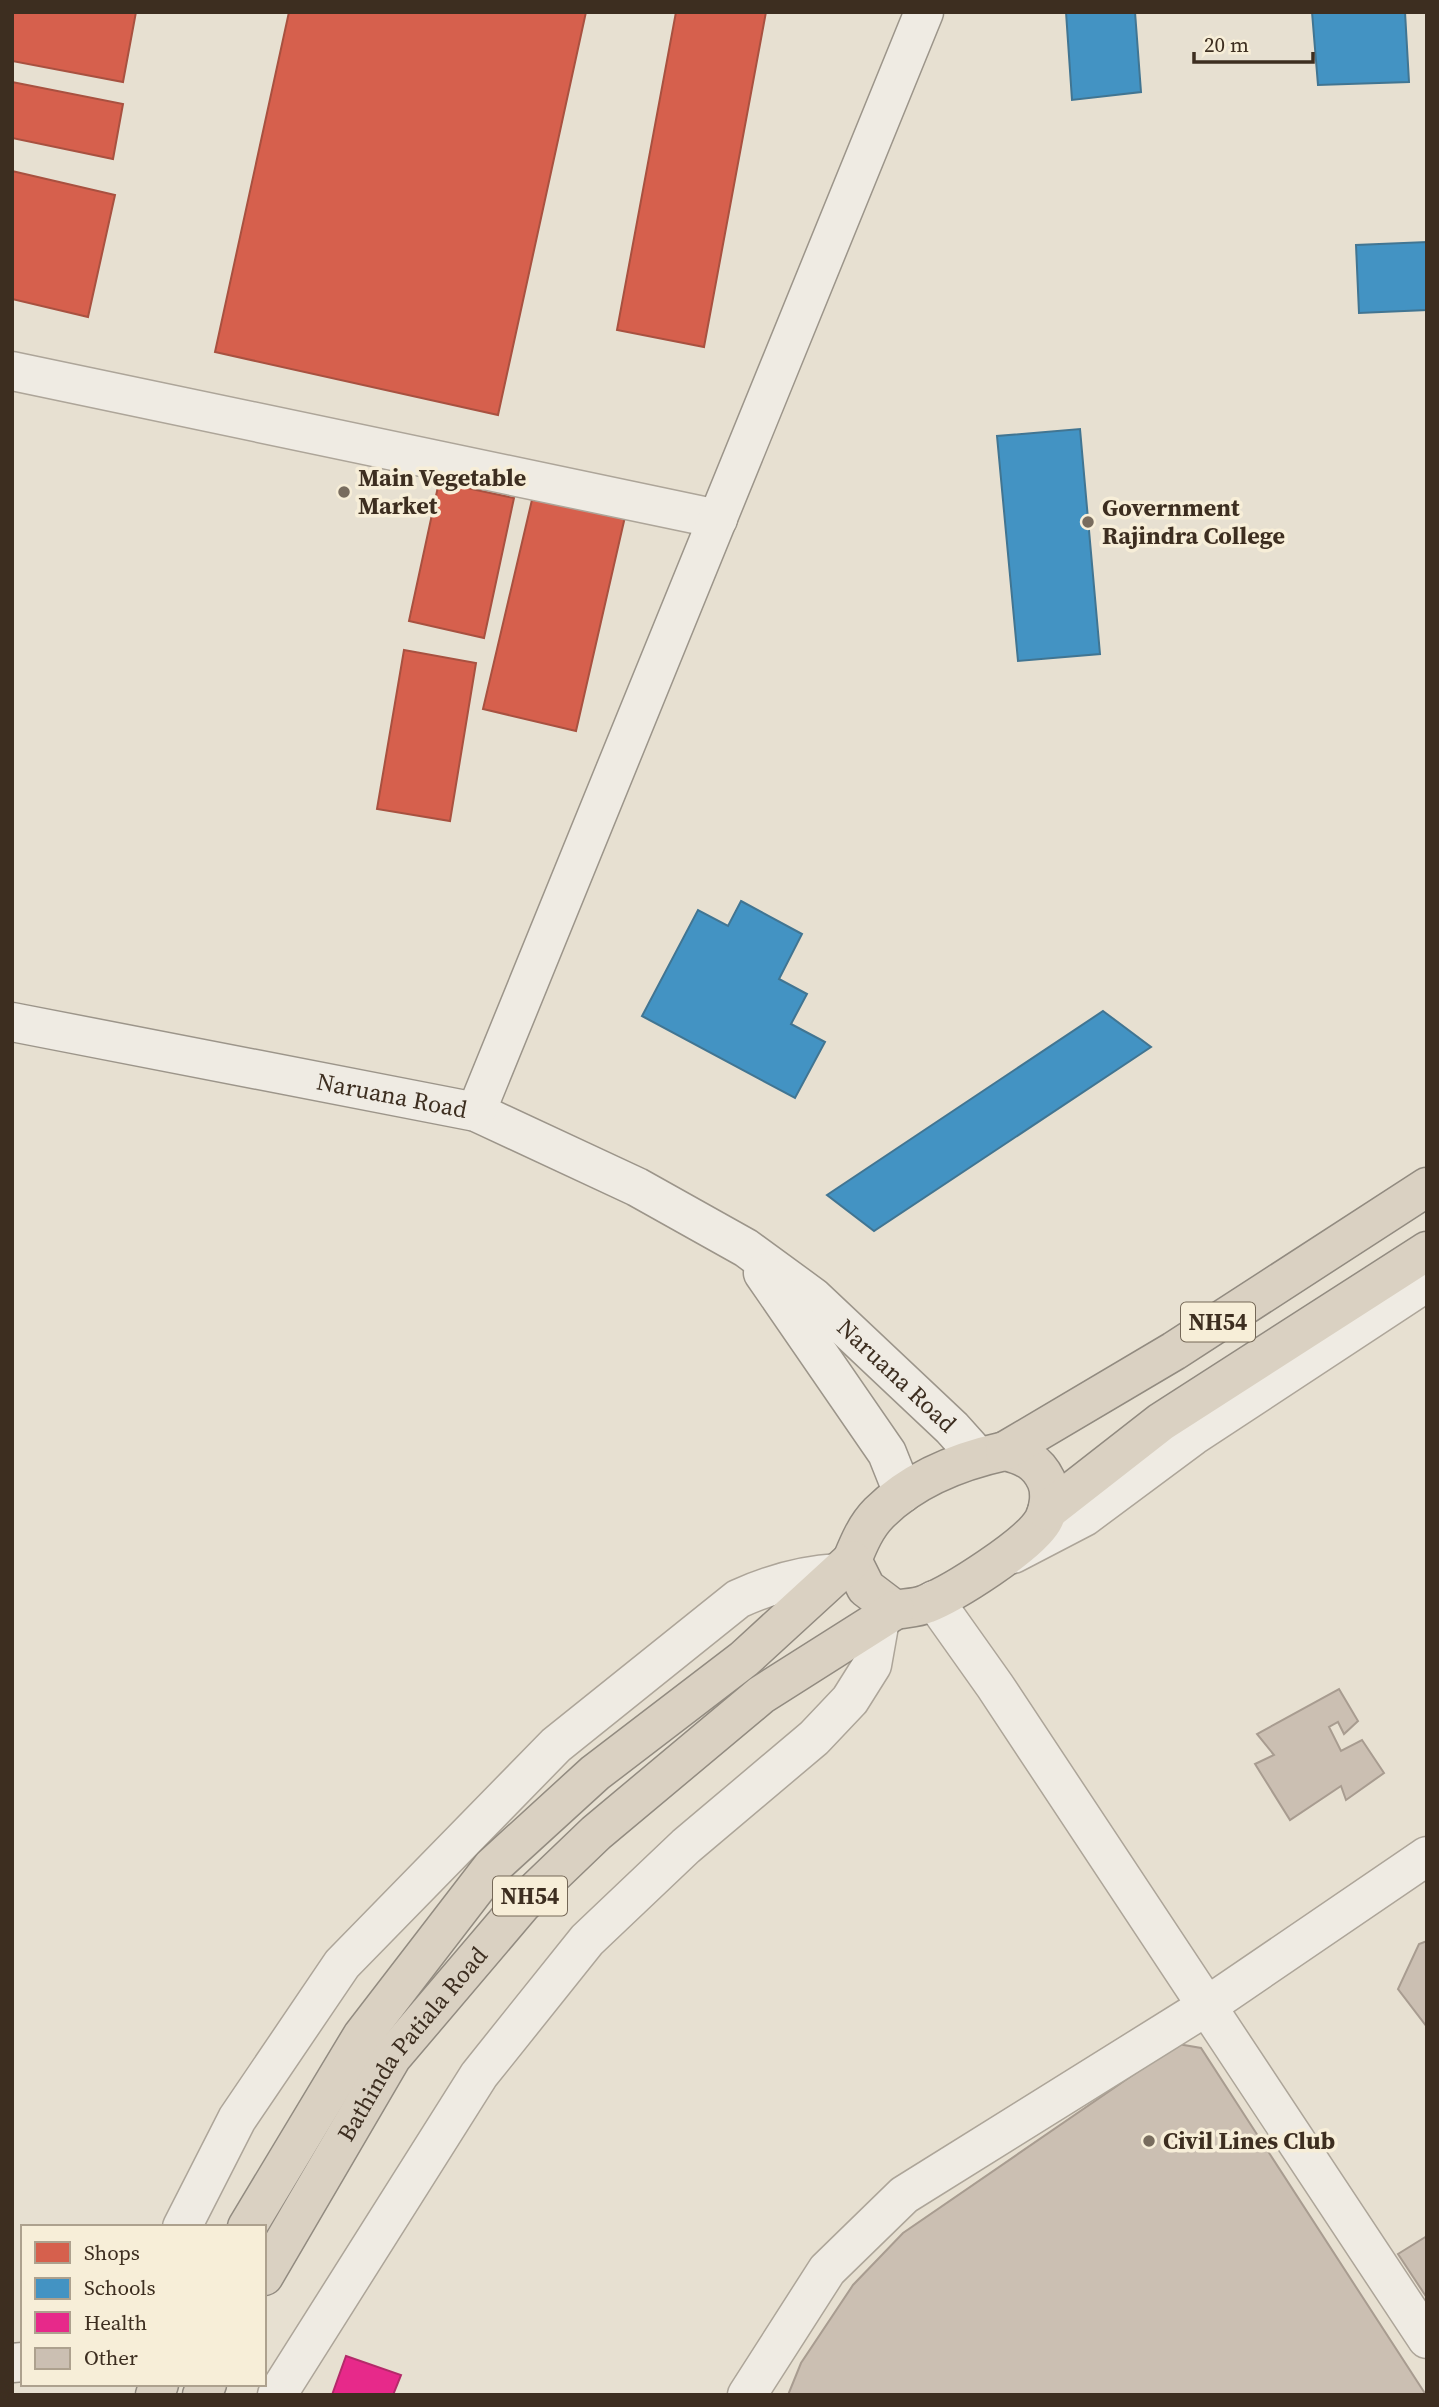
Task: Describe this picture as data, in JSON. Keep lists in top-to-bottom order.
{
  "streets": {
    "highway": ["NH54", "Bathinda Patiala Road"],
    "street": ["Naruana Road"]
  },
  "crossings": [
    ["Naruana Road", "NH54"],
    ["NH54", "Bathinda Patiala Road"]
  ],
  "places": ["Main Vegetable Market", "Government Rajindra College", "Civil Lines Club"],
  "legend": [
    "Shops",
    "Schools",
    "Health",
    "Other"
  ],
  "scale_bar": "20 m"
}
